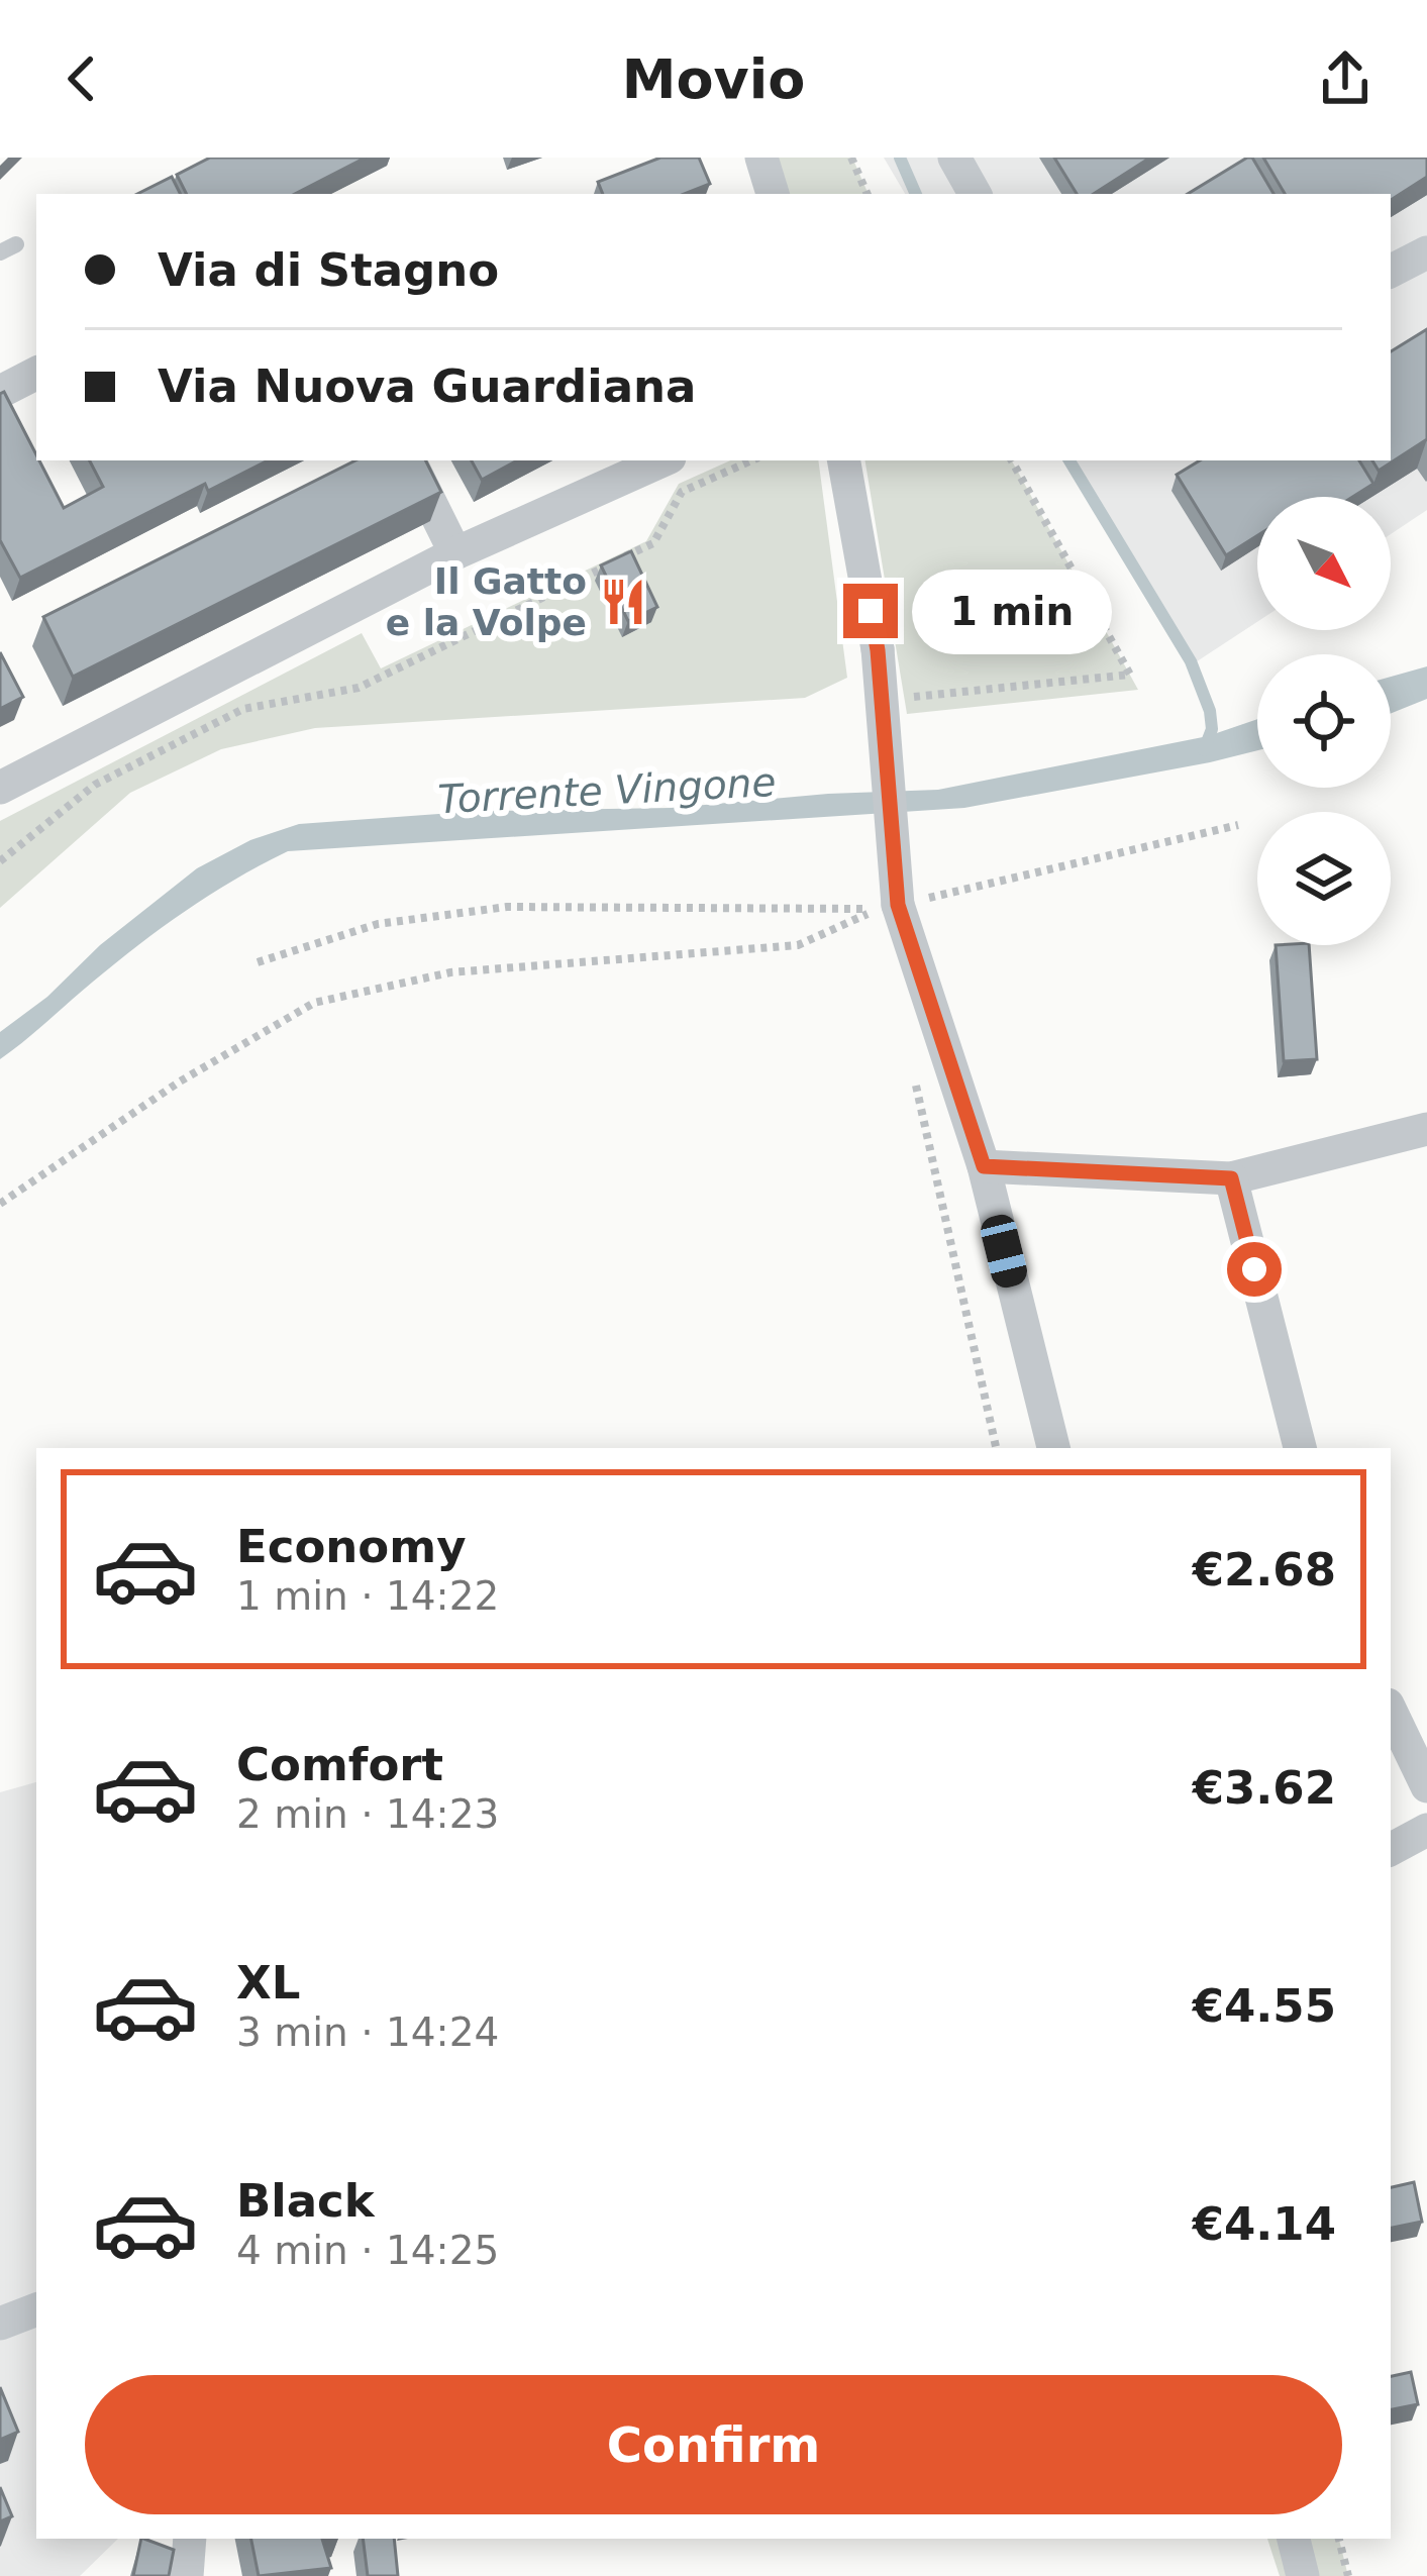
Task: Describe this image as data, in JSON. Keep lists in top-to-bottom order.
{
  "water": ["Torrente Vingone"],
  "places": {
    "restaurant": ["Il Gatto e la Volpe"]
  },
  "north": "bottom right",
  "page": {
    "header": "Movio",
    "banner": ["Via di Stagno", "Via Nuova Guardiana"],
    "bubble": "1 min",
    "list": [
      {
        "name": "Economy",
        "note": "1 min · 14:22",
        "value": "€2.68"
      },
      {
        "name": "Comfort",
        "note": "2 min · 14:23",
        "value": "€3.62"
      },
      {
        "name": "XL",
        "note": "3 min · 14:24",
        "value": "€4.55"
      },
      {
        "name": "Black",
        "note": "4 min · 14:25",
        "value": "€4.14"
      }
    ],
    "buttons": "Confirm"
  }
}
